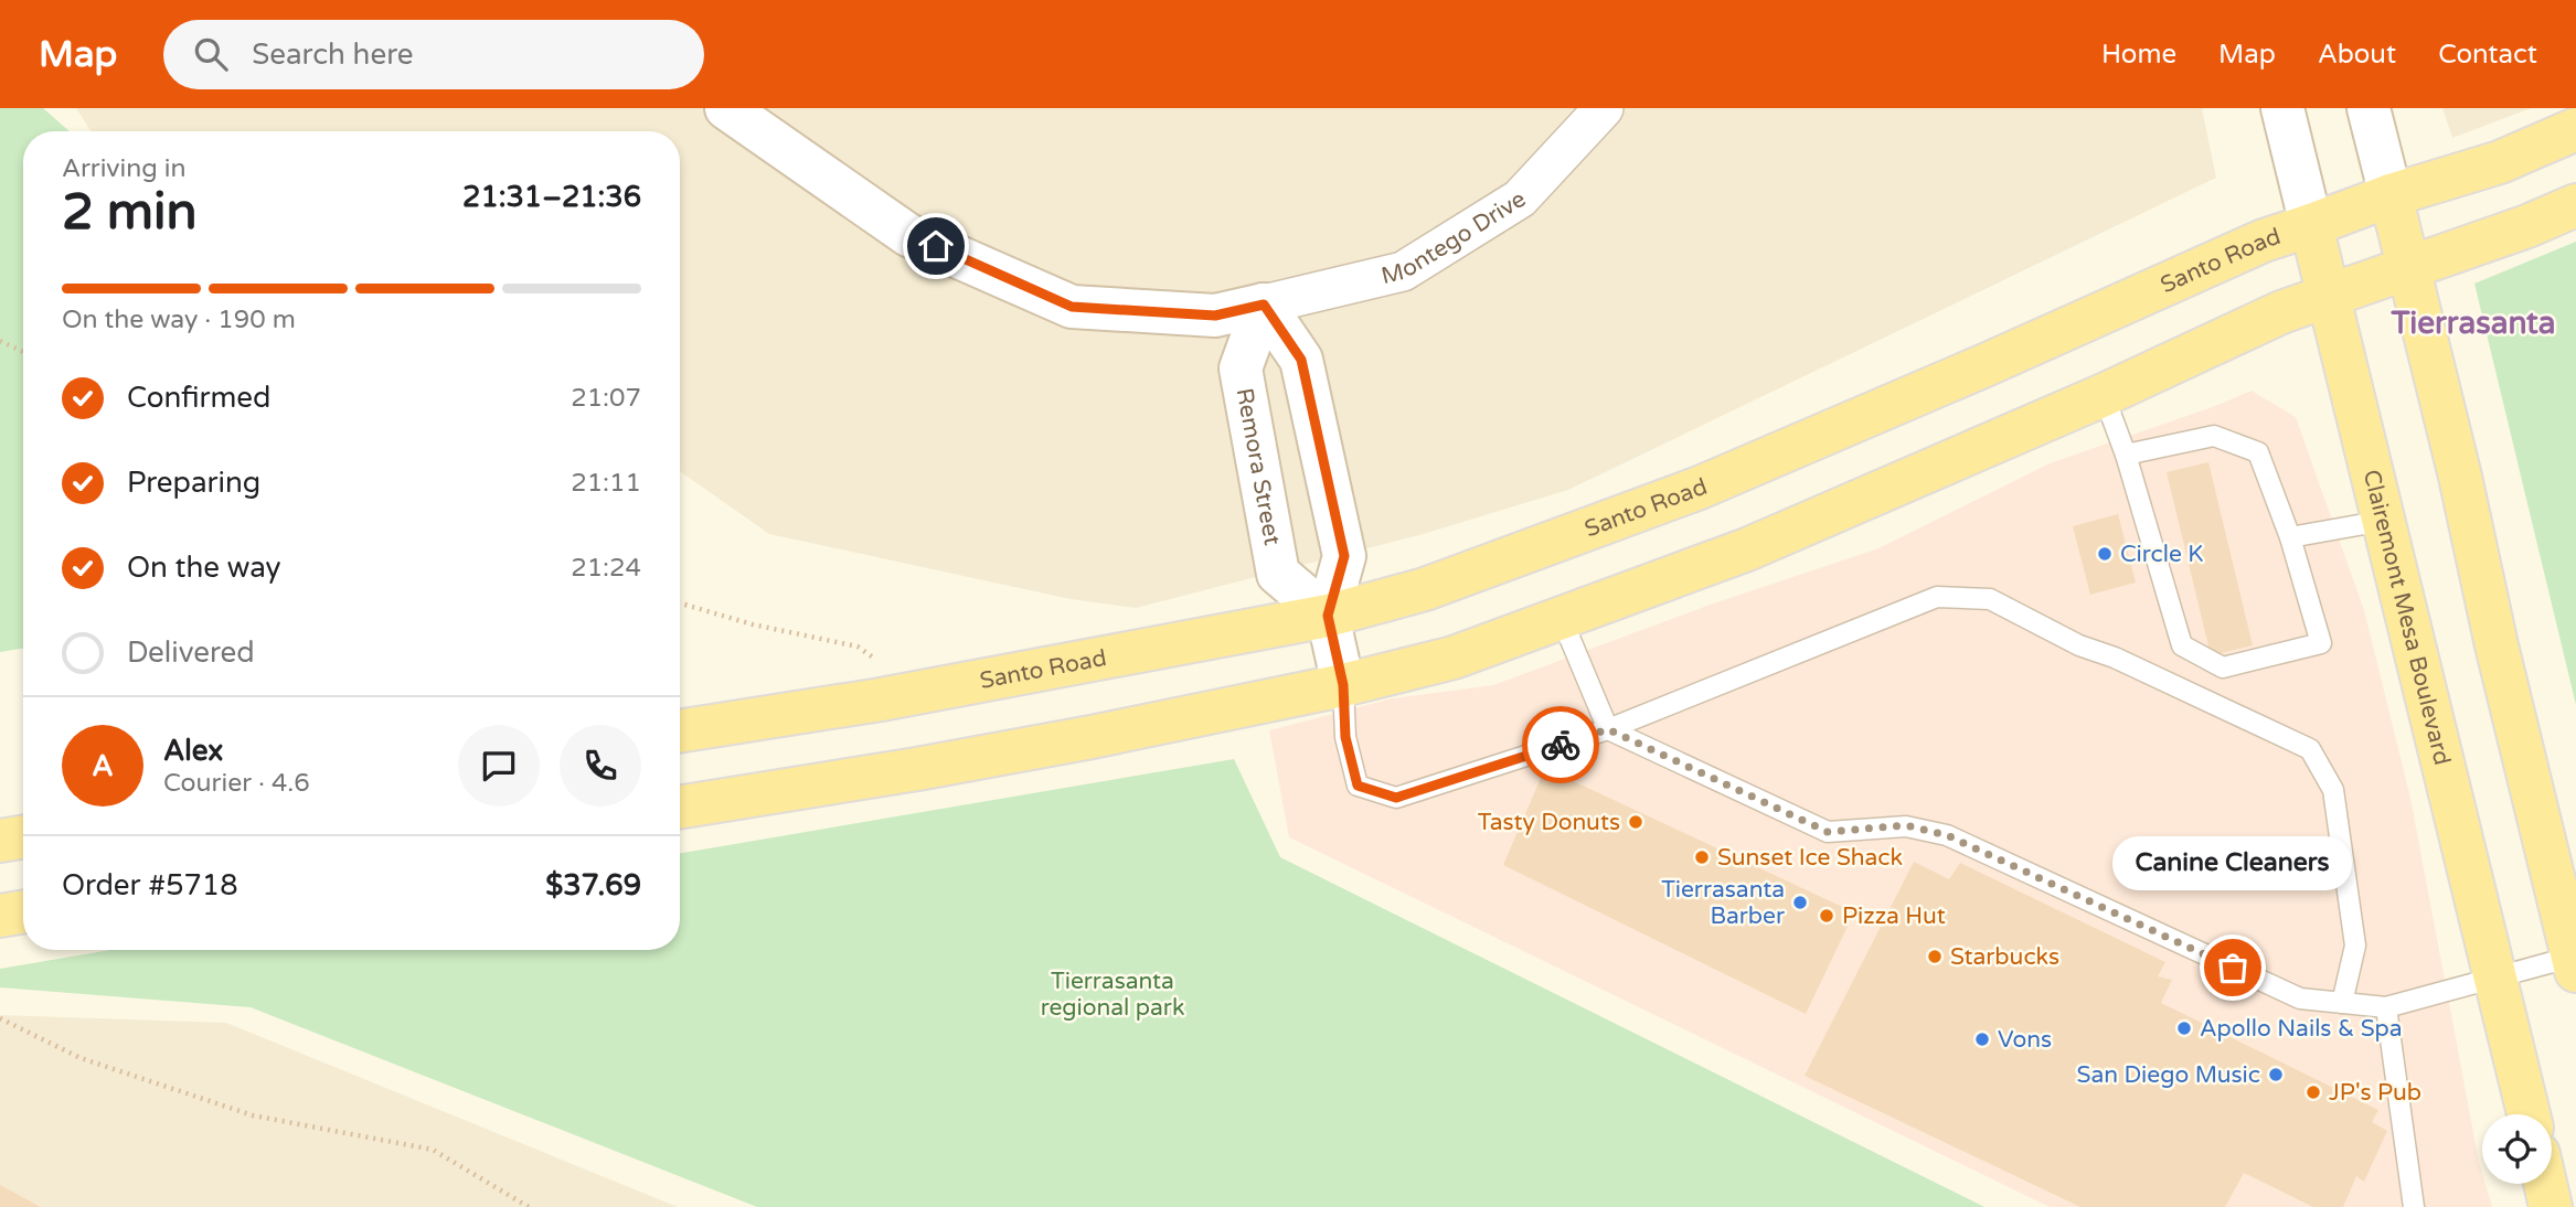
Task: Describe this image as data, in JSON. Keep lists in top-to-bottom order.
{
  "streets": {
    "main road": ["Santo Road", "Clairemont Mesa Boulevard"],
    "street": ["Montego Drive", "Remora Street"]
  },
  "crossings": [
    ["Montego Drive", "Remora Street"],
    ["Santo Road", "Remora Street"],
    ["Santo Road", "Clairemont Mesa Boulevard"]
  ],
  "districts": ["Tierrasanta"],
  "parks": ["Tierrasanta regional park"],
  "places": [
    "Circle K",
    "Tasty Donuts",
    "Sunset Ice Shack",
    "Tierrasanta Barber",
    "Pizza Hut",
    "Starbucks",
    "Canine Cleaners",
    "Apollo Nails & Spa",
    "Vons",
    "San Diego Music",
    "JP's Pub"
  ],
  "page": {
    "header": "Map",
    "search": "Search here",
    "nav": [
      "Home",
      "Map",
      "About",
      "Contact"
    ],
    "heading": ["2 min", "Arriving in", "21:31–21:36"],
    "panel": [
      "Alex",
      "Courier · 4.6",
      "Order #5718",
      "$37.69"
    ],
    "bar": "On the way · 190 m",
    "list": [
      ["Confirmed", "21:07"],
      ["Preparing", "21:11"],
      ["On the way", "21:24"],
      "Delivered"
    ],
    "round": "A",
    "bubble": "Canine Cleaners"
  }
}
